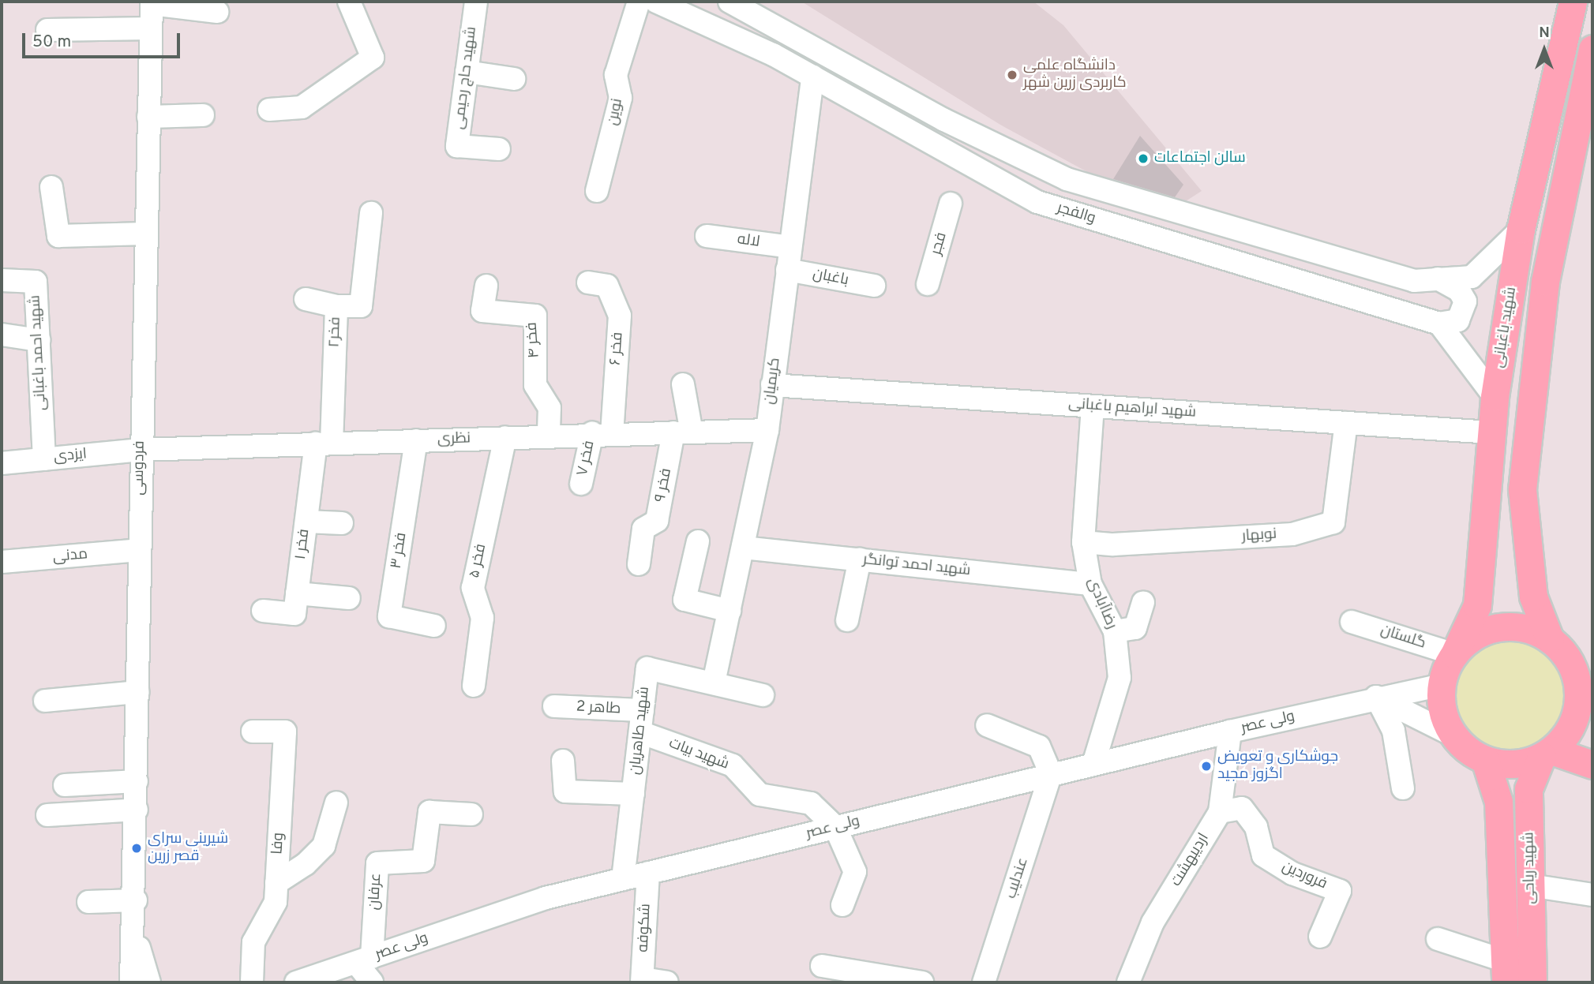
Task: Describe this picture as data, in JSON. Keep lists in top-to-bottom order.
{
  "streets": {
    "main road": ["شهید باغبانی", "شهید ریاحی"],
    "street": [
      "شهید حاج رحیمی",
      "نوین",
      "والفجر",
      "لاله",
      "فجر",
      "باغبان",
      "فخر۲",
      "فخر ۴",
      "فخر ۶",
      "شهید احمد باغبانی",
      "کریمیان",
      "شهید ابراهیم باغبانی",
      "نظری",
      "ایزدی",
      "فخر ۷",
      "فردوسی",
      "فخر ۹",
      "نوبهار",
      "فخر ۱",
      "فخر ۳",
      "مدنی",
      "فخر ۵",
      "شهید احمد توانگر",
      "رضاآبادی",
      "گلستان",
      "طاهر 2",
      "ولی عصر",
      "شهید طاهریان",
      "شهید بیات",
      "وفا",
      "اردیبهشت",
      "فروردین",
      "عندلیب",
      "عرفان",
      "شکوفه"
    ]
  },
  "crossings": [
    ["والفجر", "شهید باغبانی"],
    ["والفجر", "کریمیان"],
    ["لاله", "کریمیان"],
    ["باغبان", "کریمیان"],
    ["شهید باغبانی", "شهید ابراهیم باغبانی"],
    ["شهید باغبانی", "گلستان"],
    ["شهید باغبانی", "ولی عصر"],
    ["شهید باغبانی", "شهید ریاحی"],
    ["فخر۲", "نظری"],
    ["فخر۲", "فخر ۱"],
    ["فخر ۴", "نظری"],
    ["فخر ۶", "نظری"],
    ["فخر ۶", "فخر ۷"],
    ["شهید احمد باغبانی", "ایزدی"],
    ["کریمیان", "شهید ابراهیم باغبانی"],
    ["کریمیان", "نظری"],
    ["کریمیان", "شهید احمد توانگر"],
    ["کریمیان", "شهید طاهریان"],
    ["شهید ابراهیم باغبانی", "نوبهار"],
    ["شهید ابراهیم باغبانی", "رضاآبادی"],
    ["نظری", "ایزدی"],
    ["نظری", "فخر ۷"],
    ["نظری", "فردوسی"],
    ["نظری", "فخر ۹"],
    ["نظری", "فخر ۱"],
    ["نظری", "فخر ۳"],
    ["نظری", "فخر ۵"],
    ["ایزدی", "فردوسی"],
    ["فردوسی", "مدنی"],
    ["نوبهار", "رضاآبادی"],
    ["شهید احمد توانگر", "رضاآبادی"],
    ["رضاآبادی", "ولی عصر"],
    ["گلستان", "ولی عصر"],
    ["گلستان", "شهید ریاحی"],
    ["طاهر 2", "شهید طاهریان"],
    ["ولی عصر", "شهید طاهریان"],
    ["ولی عصر", "شهید بیات"],
    ["ولی عصر", "اردیبهشت"],
    ["ولی عصر", "شهید ریاحی"],
    ["ولی عصر", "عندلیب"],
    ["ولی عصر", "عرفان"],
    ["ولی عصر", "شکوفه"],
    ["شهید طاهریان", "شهید بیات"],
    ["اردیبهشت", "فروردین"]
  ],
  "places": [
    "دانشگاه علمی کاربردی زرین شهر",
    "سالن اجتماعات",
    "جوشکاری و تعویض اگزوز مجید",
    "شیرینی سرای قصر زرین"
  ],
  "scale_bar": "50 m",
  "north": "top"
}
